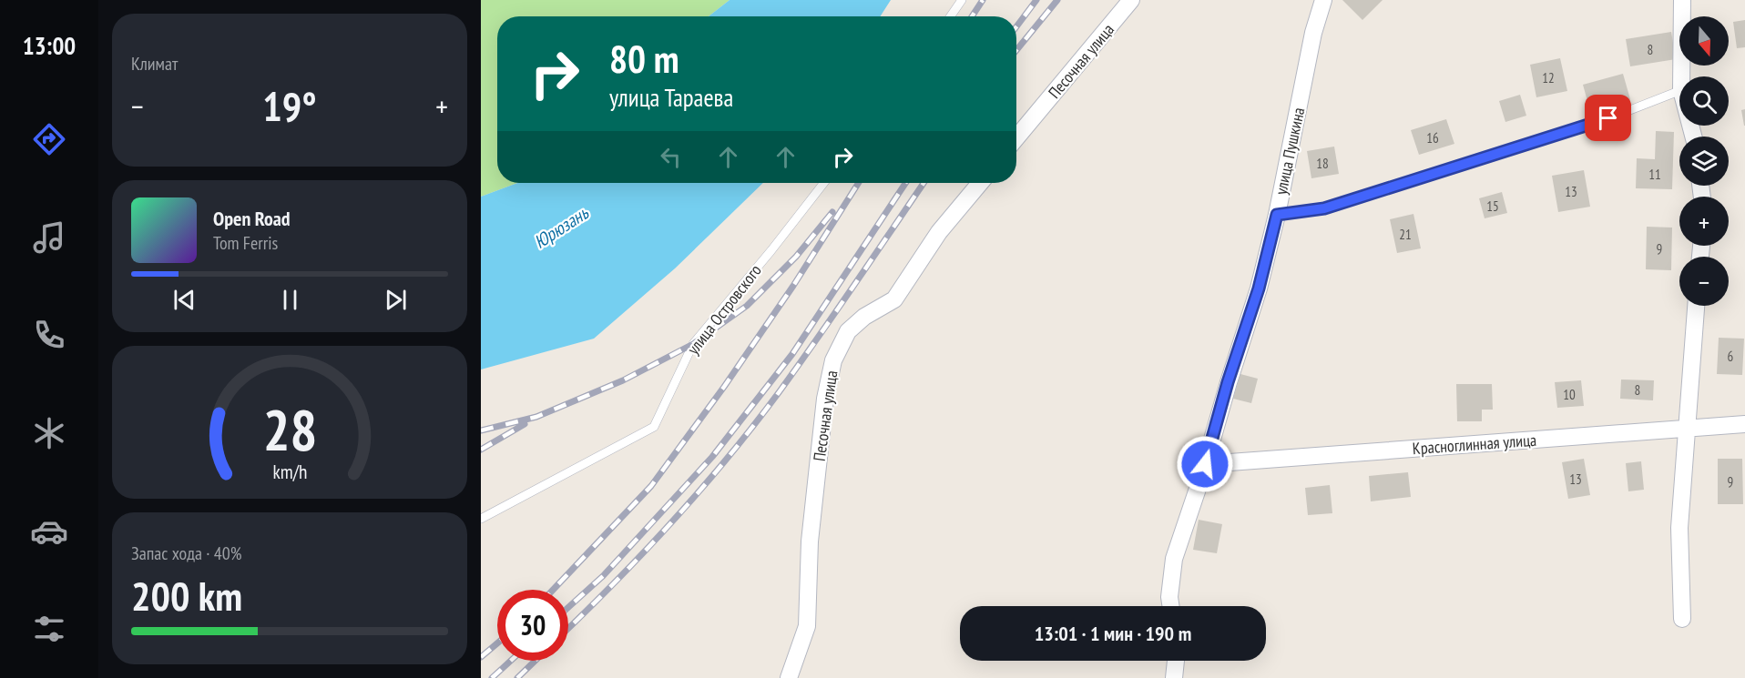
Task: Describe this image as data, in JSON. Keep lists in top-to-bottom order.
{
  "streets": {
    "street": ["Песочная улица", "улица Пушкина", "Красноглинная улица"],
    "lane": ["улица Островского"]
  },
  "crossings": [
    ["улица Пушкина", "Красноглинная улица"]
  ],
  "water": ["Юрюзань"],
  "house_numbers": [
    "8",
    "12",
    "16",
    "18",
    "11",
    "13",
    "15",
    "21",
    "9",
    "6",
    "8",
    "10",
    "13",
    "9"
  ],
  "north": "bottom",
  "page": {
    "tabs": "13:00",
    "tile": [
      "Климат",
      ["Запас хода · 40%", "200 km"]
    ],
    "map_buttons": ["+", "−"],
    "turn": ["80 m", "улица Тараева"],
    "heat": ["−", "19°", "+"],
    "song": ["Open Road", "Tom Ferris"],
    "limit": "30",
    "trip": "13:01 · 1 мин · 190 m",
    "gauge": ["28", "km/h"]
  }
}
